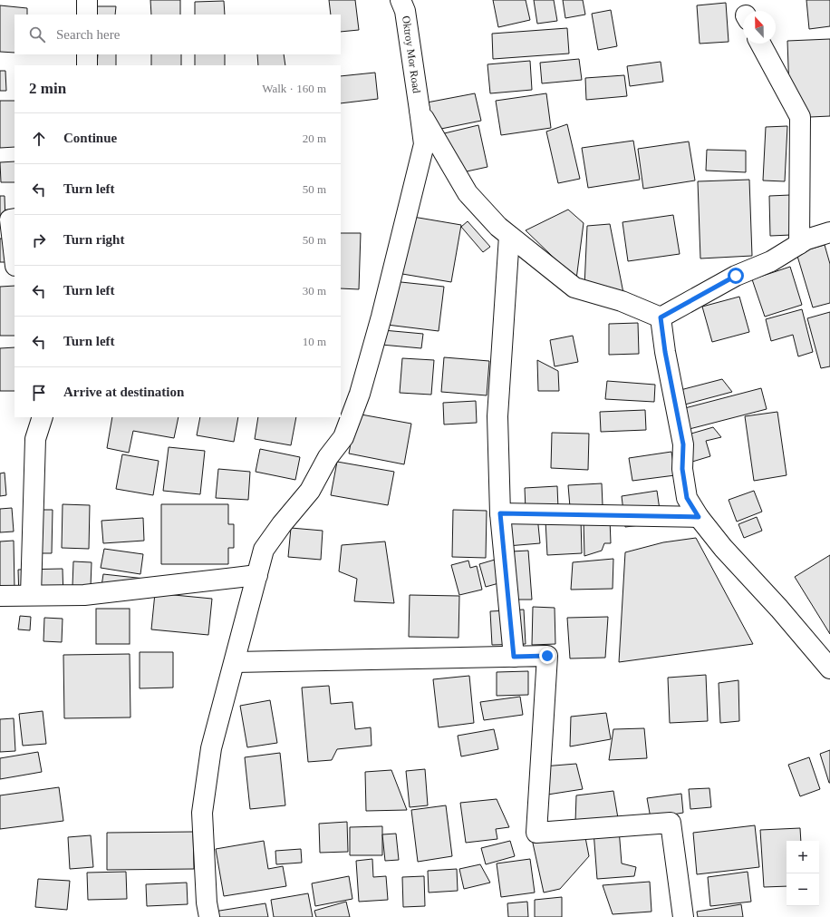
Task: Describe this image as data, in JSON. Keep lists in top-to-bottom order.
{
  "streets": {
    "street": ["Oktroy Mor Road"]
  },
  "north": "top",
  "page": {
    "search": "Search here",
    "heading": ["2 min", "Walk · 160 m"],
    "list": [
      ["Continue", "20 m"],
      ["Turn left", "50 m"],
      ["Turn right", "50 m"],
      ["Turn left", "30 m"],
      ["Turn left", "10 m"],
      "Arrive at destination"
    ],
    "map_buttons": ["+", "−"]
  }
}
